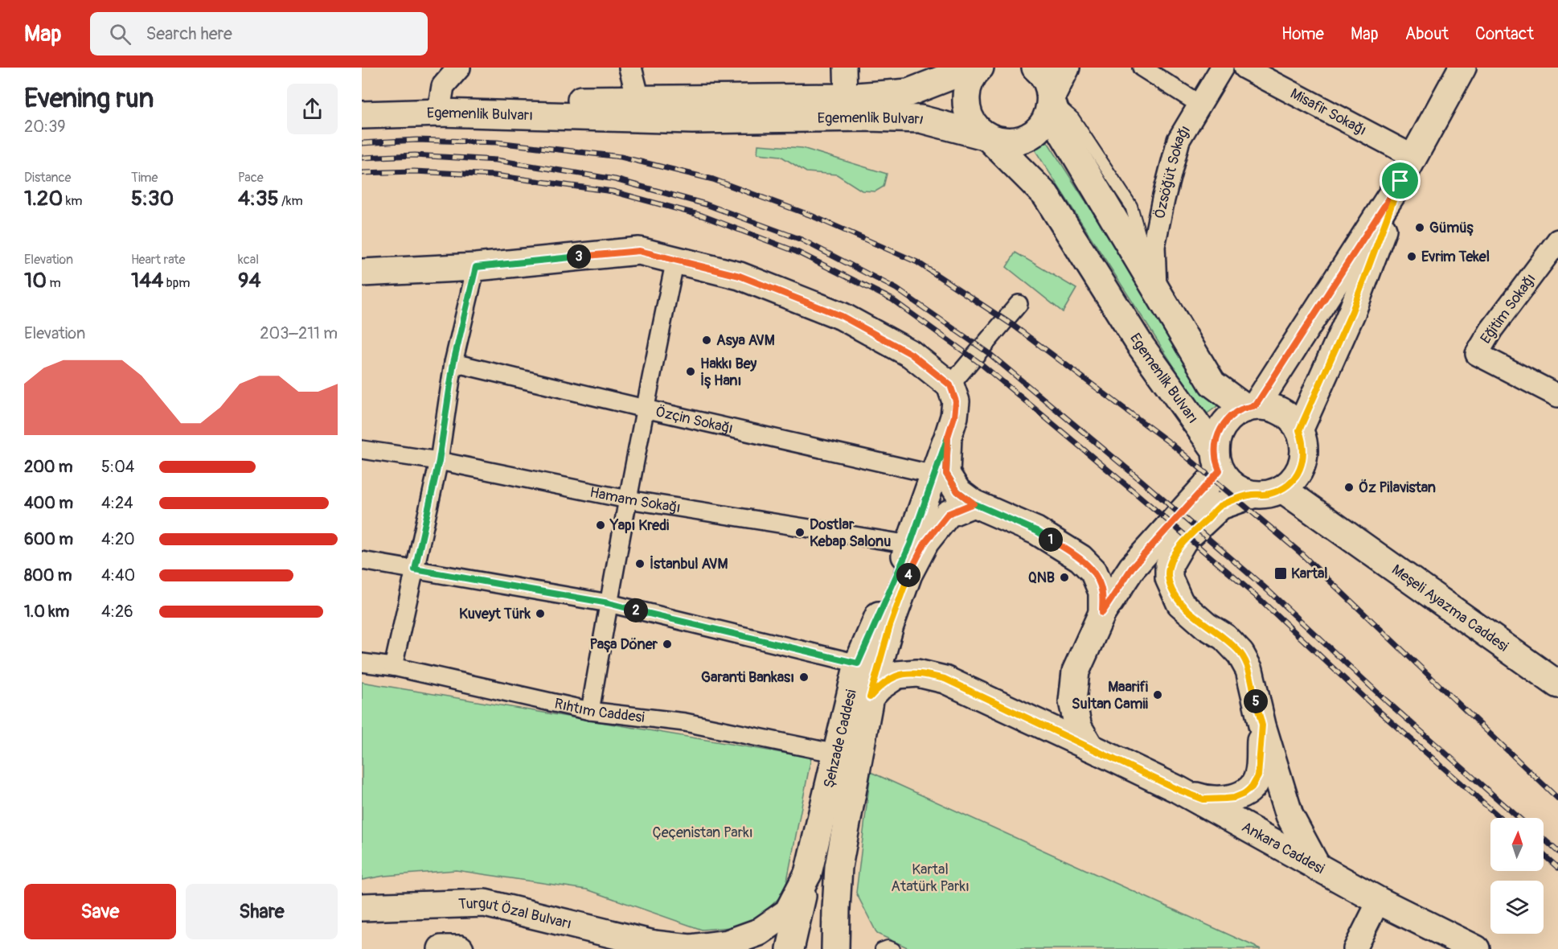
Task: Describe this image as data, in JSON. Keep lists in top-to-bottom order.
{
  "streets": {
    "main road": [
      "Egemenlik Bulvarı",
      "Meşeli Ayazma Caddesi",
      "Şehzade Caddesi",
      "Ankara Caddesi",
      "Turgut Özal Bulvarı"
    ],
    "street": [
      "Misafir Sokağı",
      "Özsöğüt Sokağı",
      "Eğitim Sokağı",
      "Özçin Sokağı",
      "Hamam Sokağı",
      "Rıhtım Caddesi"
    ]
  },
  "crossings": [
    ["Egemenlik Bulvarı", "Meşeli Ayazma Caddesi"],
    ["Özçin Sokağı", "Şehzade Caddesi"],
    ["Hamam Sokağı", "Şehzade Caddesi"],
    ["Rıhtım Caddesi", "Şehzade Caddesi"],
    ["Şehzade Caddesi", "Ankara Caddesi"],
    ["Şehzade Caddesi", "Turgut Özal Bulvarı"]
  ],
  "parks": ["Çeçenistan Parkı", "Kartal Atatürk Parkı"],
  "places": {
    "other": [
      "Gümüş",
      "Evrim Tekel",
      "Asya AVM",
      "Hakkı Bey İş Hanı",
      "Öz Pilavistan",
      "Yapı Kredi",
      "Dostlar Kebap Salonu",
      "İstanbul AVM",
      "QNB",
      "Kuveyt Türk",
      "Paşa Döner",
      "Garanti Bankası",
      "Maarifi Sultan Camii"
    ],
    "transit": ["Kartal"]
  },
  "north": "top",
  "page": {
    "header": "Map",
    "search": "Search here",
    "nav": [
      "Home",
      "Map",
      "About",
      "Contact"
    ],
    "heading": ["Evening run", "20:39"],
    "stats": [
      ["Distance", "1.20 km"],
      ["Time", "5:30"],
      ["Pace", "4:35 /km"],
      ["Elevation", "10 m"],
      ["Heart rate", "144 bpm"],
      ["kcal", "94"]
    ],
    "pins": [
      "3",
      "1",
      "4",
      "2",
      "5"
    ],
    "chart": ["Elevation", "203–211 m"],
    "list": [
      {
        "name": "200 m",
        "note": "5:04"
      },
      {
        "name": "400 m",
        "note": "4:24"
      },
      {
        "name": "600 m",
        "note": "4:20"
      },
      {
        "name": "800 m",
        "note": "4:40"
      },
      {
        "name": "1.0 km",
        "note": "4:26"
      }
    ],
    "buttons": ["Save", "Share"]
  }
}
